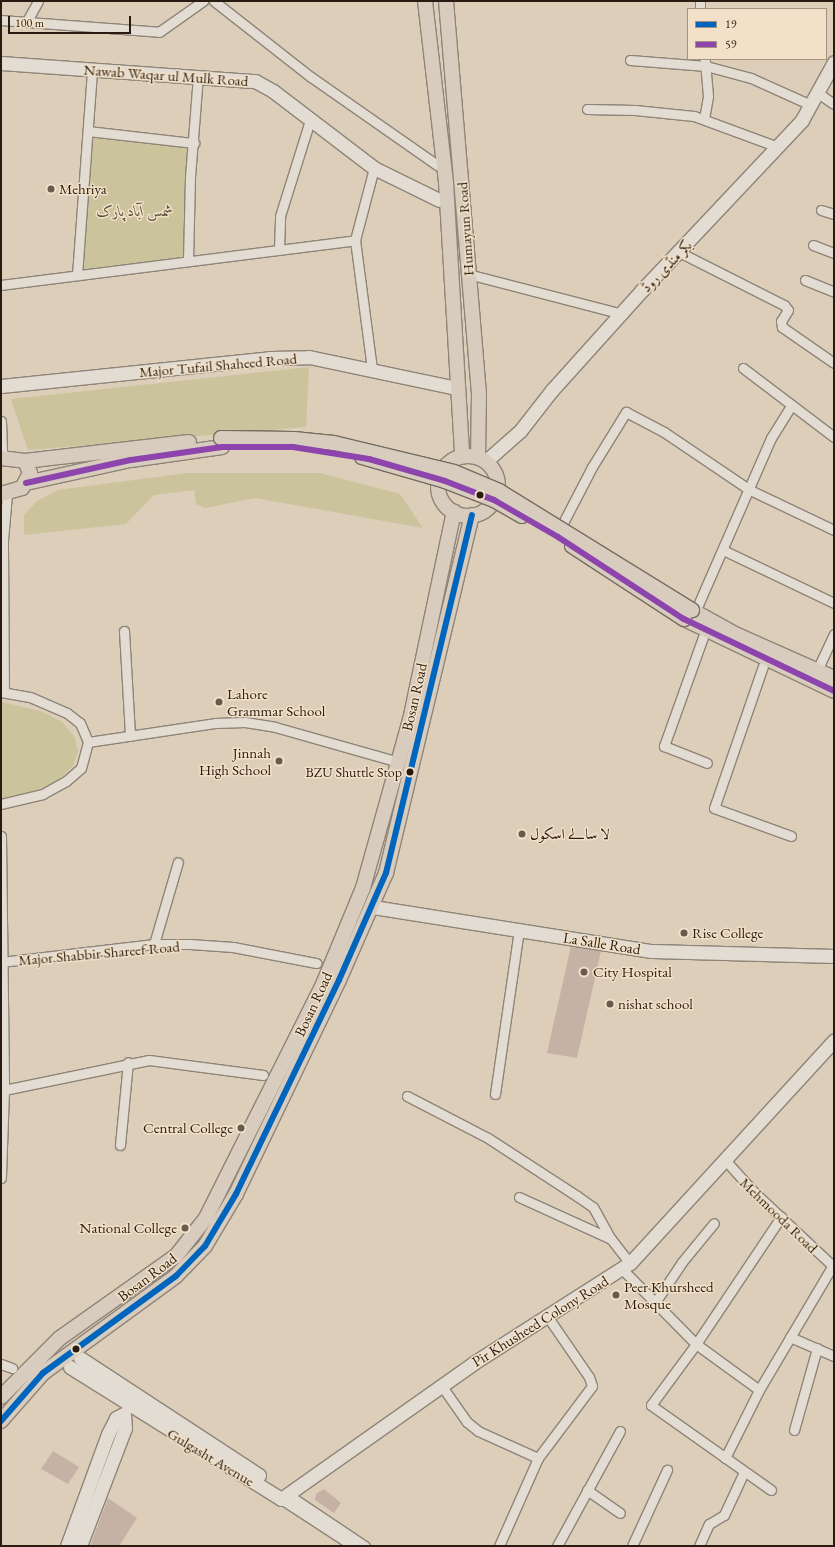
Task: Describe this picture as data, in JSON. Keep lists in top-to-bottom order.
{
  "streets": {
    "main road": ["Humayun Road", "Bosan Road"],
    "street": [
      "Nawab Waqar ul Mulk Road",
      "بکر منڈی روڈ",
      "Major Tufail Shaheed Road",
      "La Salle Road",
      "Major Shabbir Shareef Road",
      "Mehmooda Road",
      "Pir Khusheed Colony Road",
      "Gulgasht Avenue"
    ]
  },
  "crossings": [
    ["Humayun Road", "بکر منڈی روڈ"],
    ["Humayun Road", "Major Tufail Shaheed Road"],
    ["Humayun Road", "Bosan Road"],
    ["بکر منڈی روڈ", "Bosan Road"],
    ["Bosan Road", "La Salle Road"],
    ["Mehmooda Road", "Pir Khusheed Colony Road"],
    ["Pir Khusheed Colony Road", "Gulgasht Avenue"]
  ],
  "parks": ["شمس آباد پارک"],
  "places": [
    "Mehriya",
    "Lahore Grammar School",
    "Jinnah High School",
    "BZU Shuttle Stop",
    "لا سالے اسکول",
    "Rise College",
    "City Hospital",
    "nishat school",
    "Central College",
    "National College",
    "Peer Khursheed Mosque"
  ],
  "lines": ["transit line 59", "transit line 19"],
  "legend": ["19", "59"],
  "scale_bar": "100 m"
}
